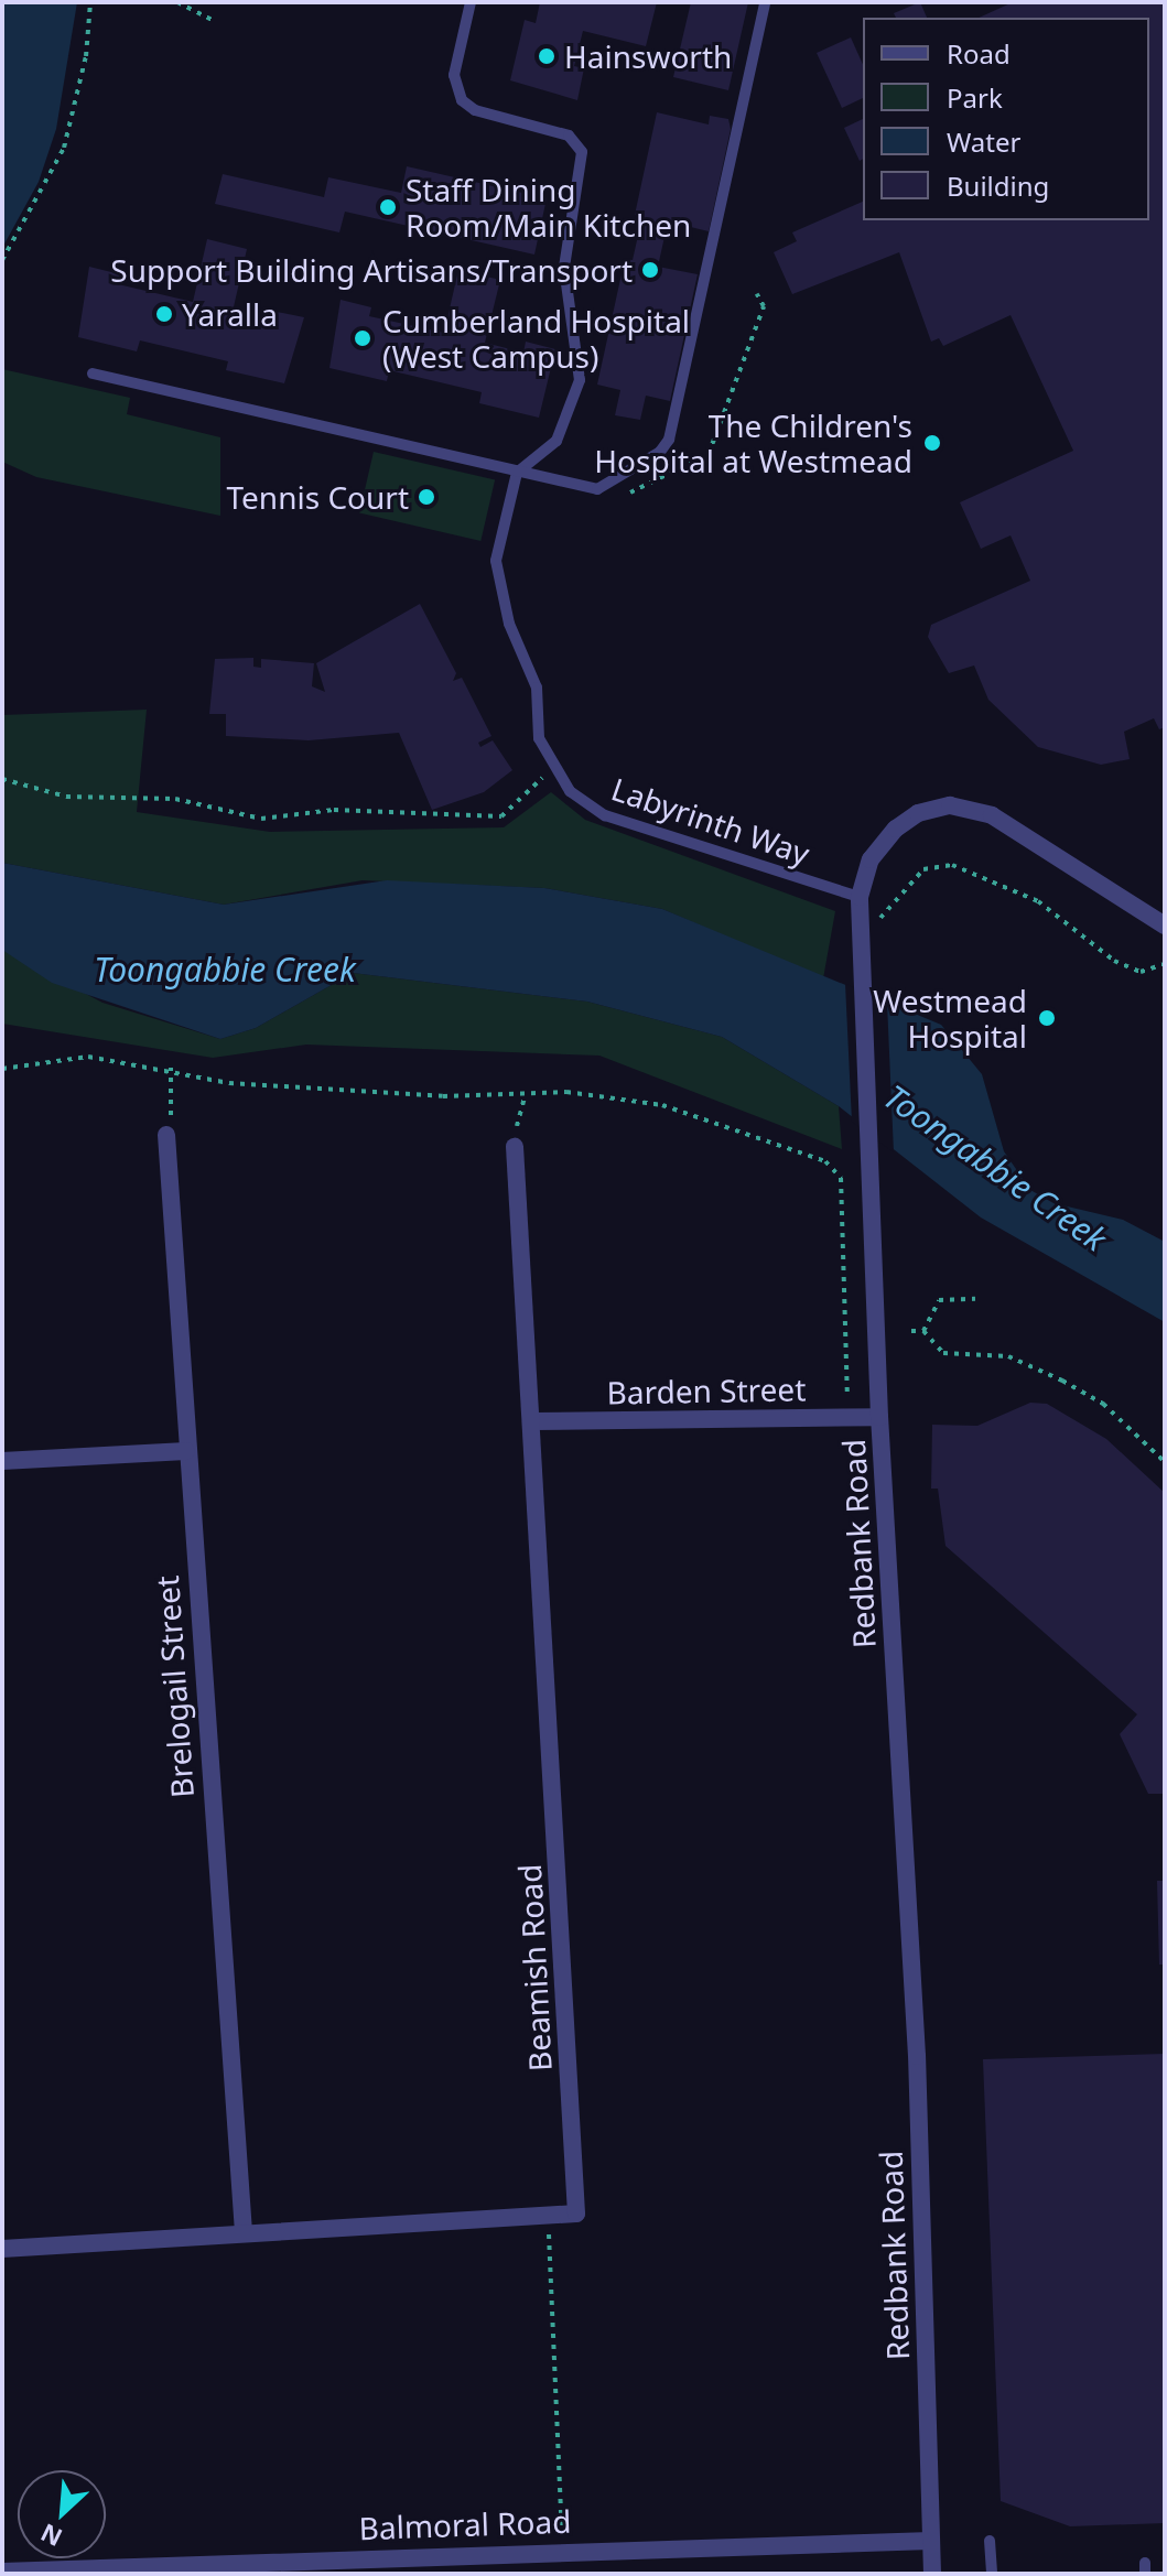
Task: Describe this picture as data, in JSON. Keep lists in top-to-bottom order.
{
  "streets": {
    "street": [
      "Barden Street",
      "Redbank Road",
      "Brelogail Street",
      "Beamish Road",
      "Balmoral Road"
    ],
    "lane": ["Labyrinth Way"]
  },
  "crossings": [
    ["Labyrinth Way", "Redbank Road"],
    ["Barden Street", "Redbank Road"],
    ["Barden Street", "Beamish Road"],
    ["Redbank Road", "Balmoral Road"],
    ["Brelogail Street", "Beamish Road"]
  ],
  "water": ["Toongabbie Creek"],
  "places": [
    "Hainsworth",
    "Staff Dining Room/Main Kitchen",
    "Support Building Artisans/Transport",
    "Yaralla",
    "Cumberland Hospital (West Campus)",
    "The Children's Hospital at Westmead",
    "Tennis Court",
    "Westmead Hospital"
  ],
  "legend": [
    "Road",
    "Park",
    "Water",
    "Building"
  ],
  "north": "bottom left"
}
